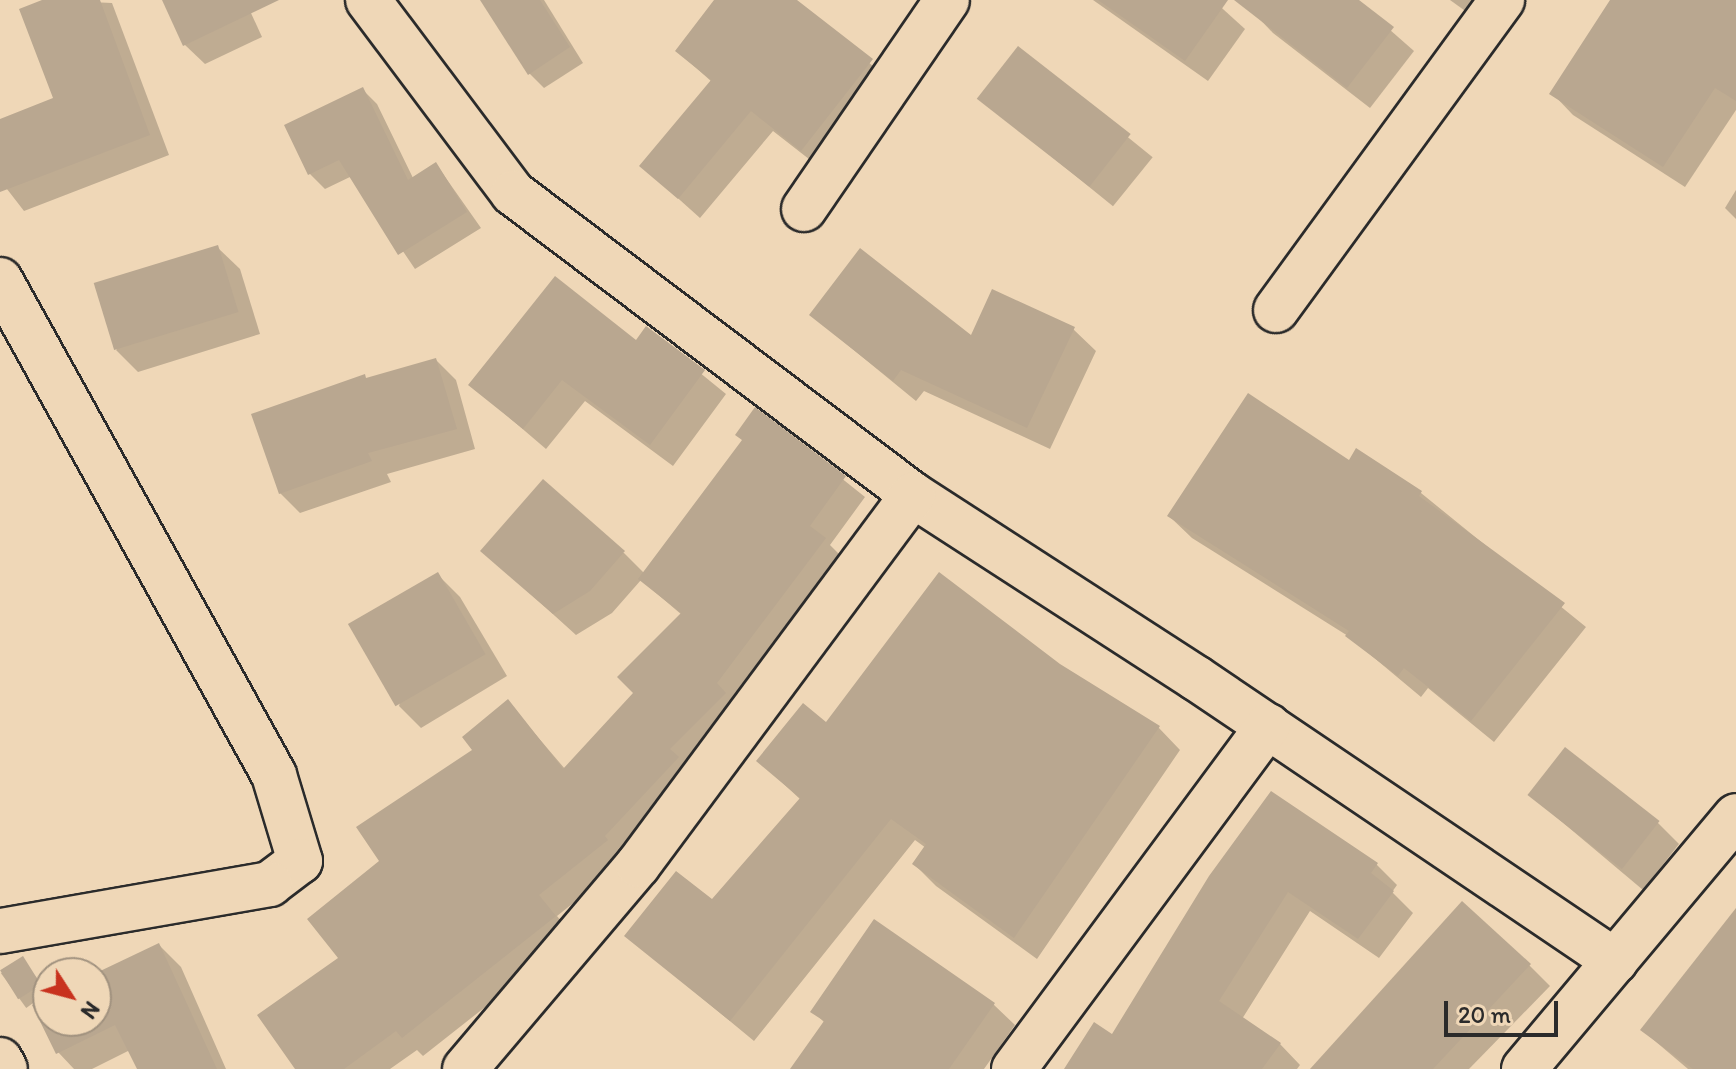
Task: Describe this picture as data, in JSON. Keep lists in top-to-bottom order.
{
  "scale_bar": "20 m",
  "north": "bottom right"
}
